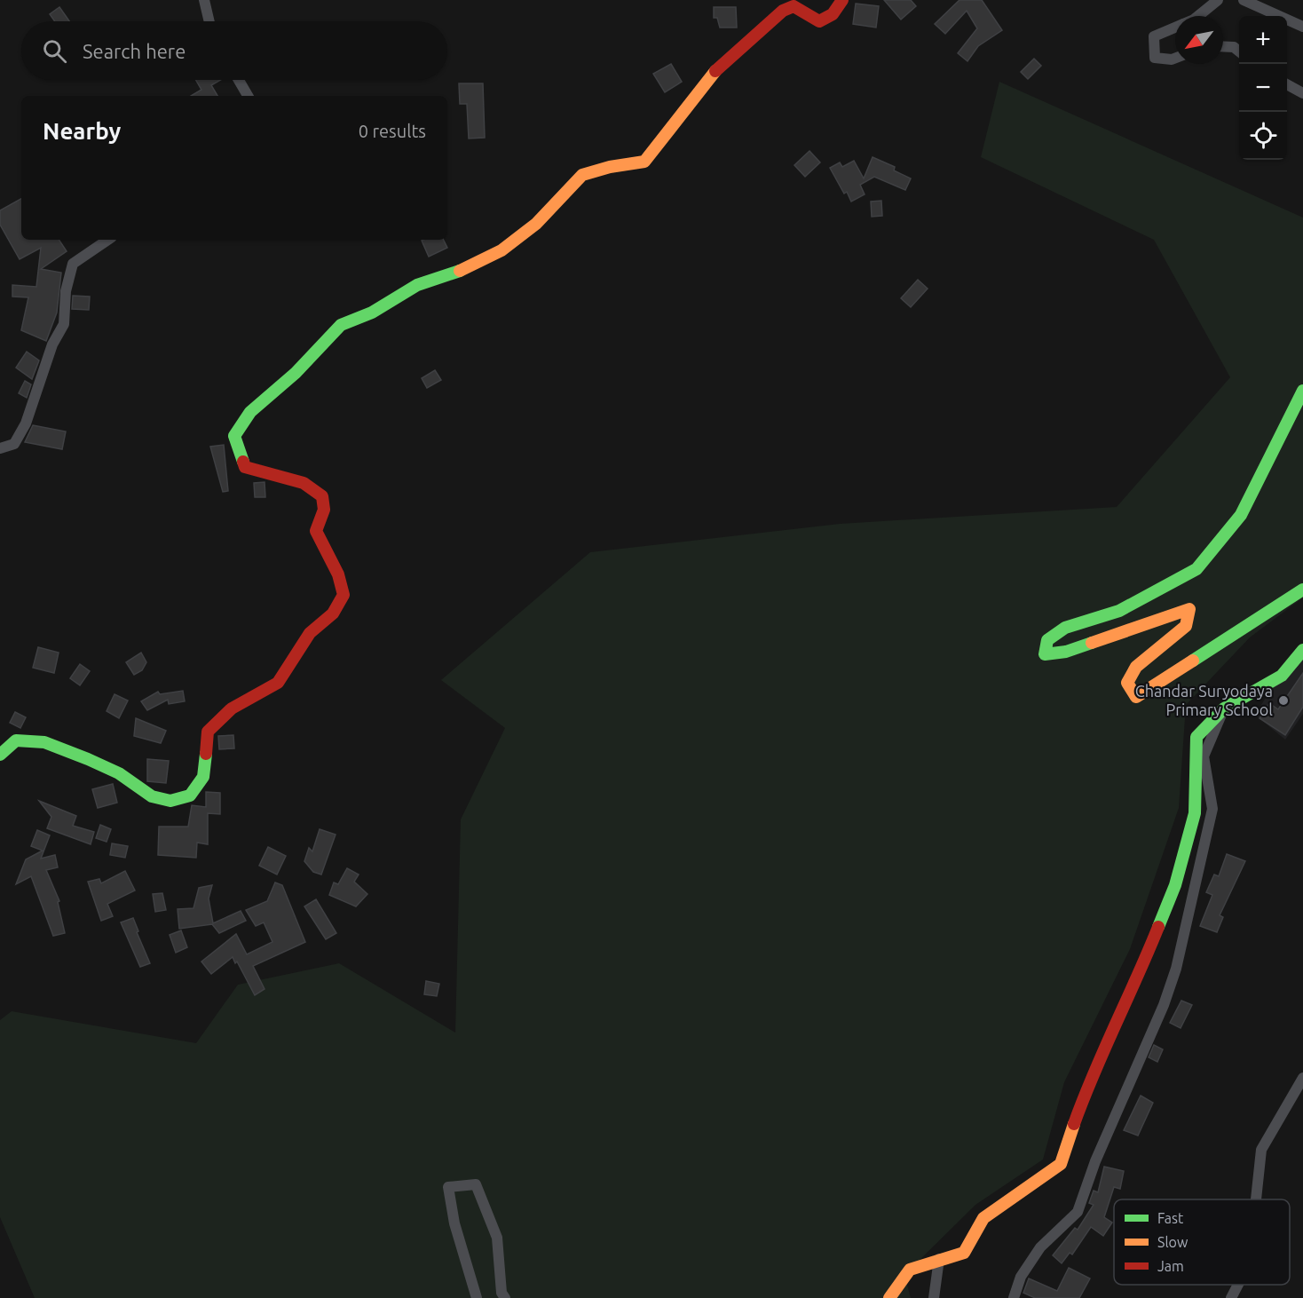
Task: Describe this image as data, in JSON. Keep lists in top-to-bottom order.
{
  "places": ["Chandar Suryodaya Primary School"],
  "legend": ["Fast", "Slow", "Jam"],
  "north": "bottom left",
  "page": {
    "map_buttons": ["+", "−"],
    "search": "Search here",
    "heading": ["Nearby", "0 results"]
  }
}
